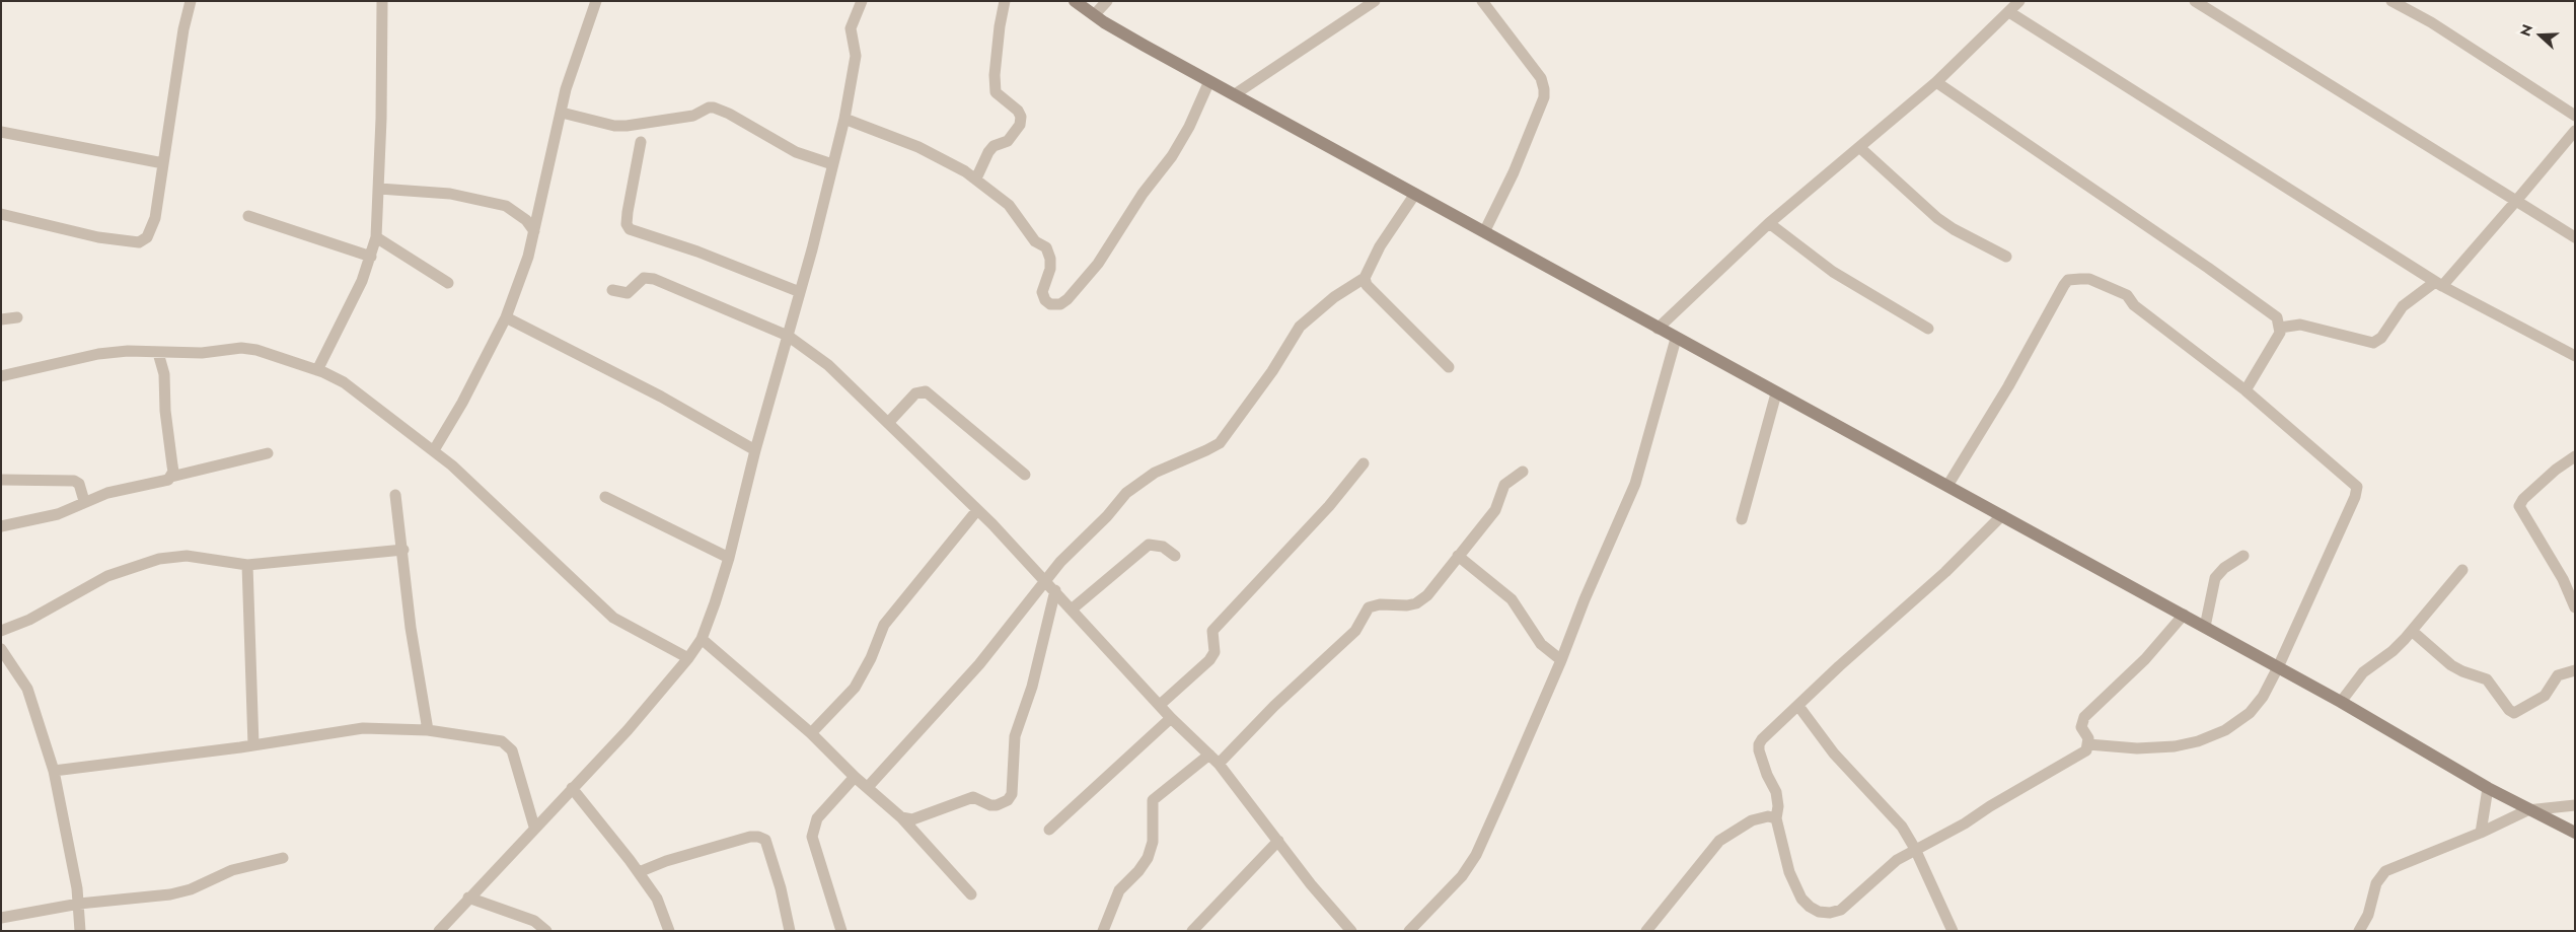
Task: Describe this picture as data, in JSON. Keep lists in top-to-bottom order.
{
  "north": "left"
}
